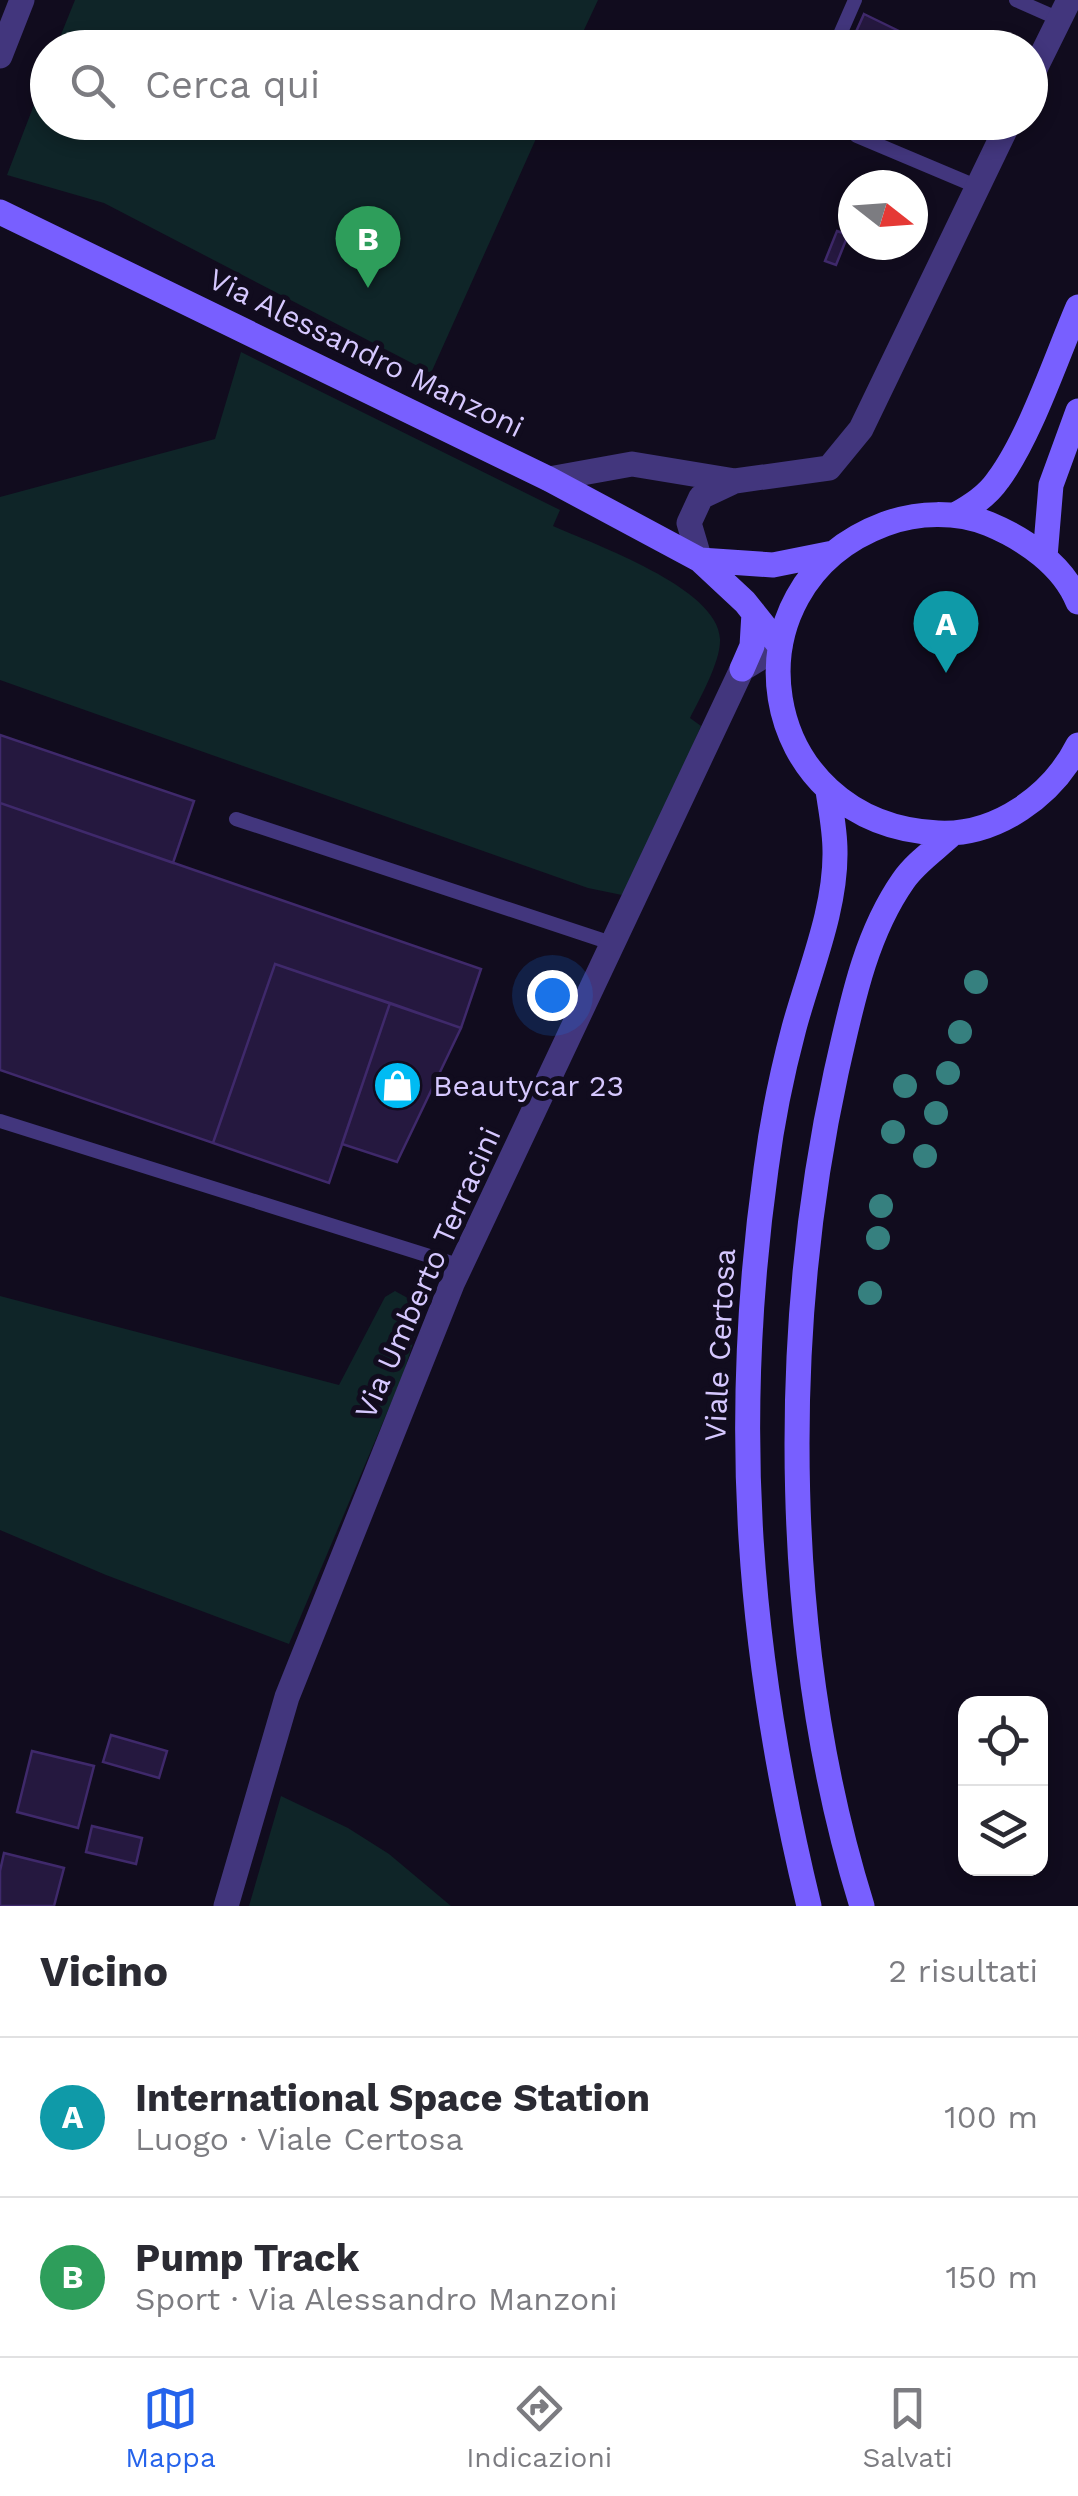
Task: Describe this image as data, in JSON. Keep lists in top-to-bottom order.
{
  "streets": {
    "main road": ["Via Alessandro Manzoni", "Viale Certosa"],
    "street": ["Via Umberto Terracini"]
  },
  "places": {
    "shop": ["Beautycar 23"]
  },
  "north": "right",
  "page": {
    "search": "Cerca qui",
    "pins": ["B", "A"],
    "heading": ["Vicino", "2 risultati"],
    "list": [
      {
        "mark": "A",
        "name": "International Space Station",
        "note": "Luogo · Viale Certosa",
        "value": "100 m"
      },
      {
        "mark": "B",
        "name": "Pump Track",
        "note": "Sport · Via Alessandro Manzoni",
        "value": "150 m"
      }
    ],
    "nav": ["Mappa", "Indicazioni", "Salvati"]
  }
}
